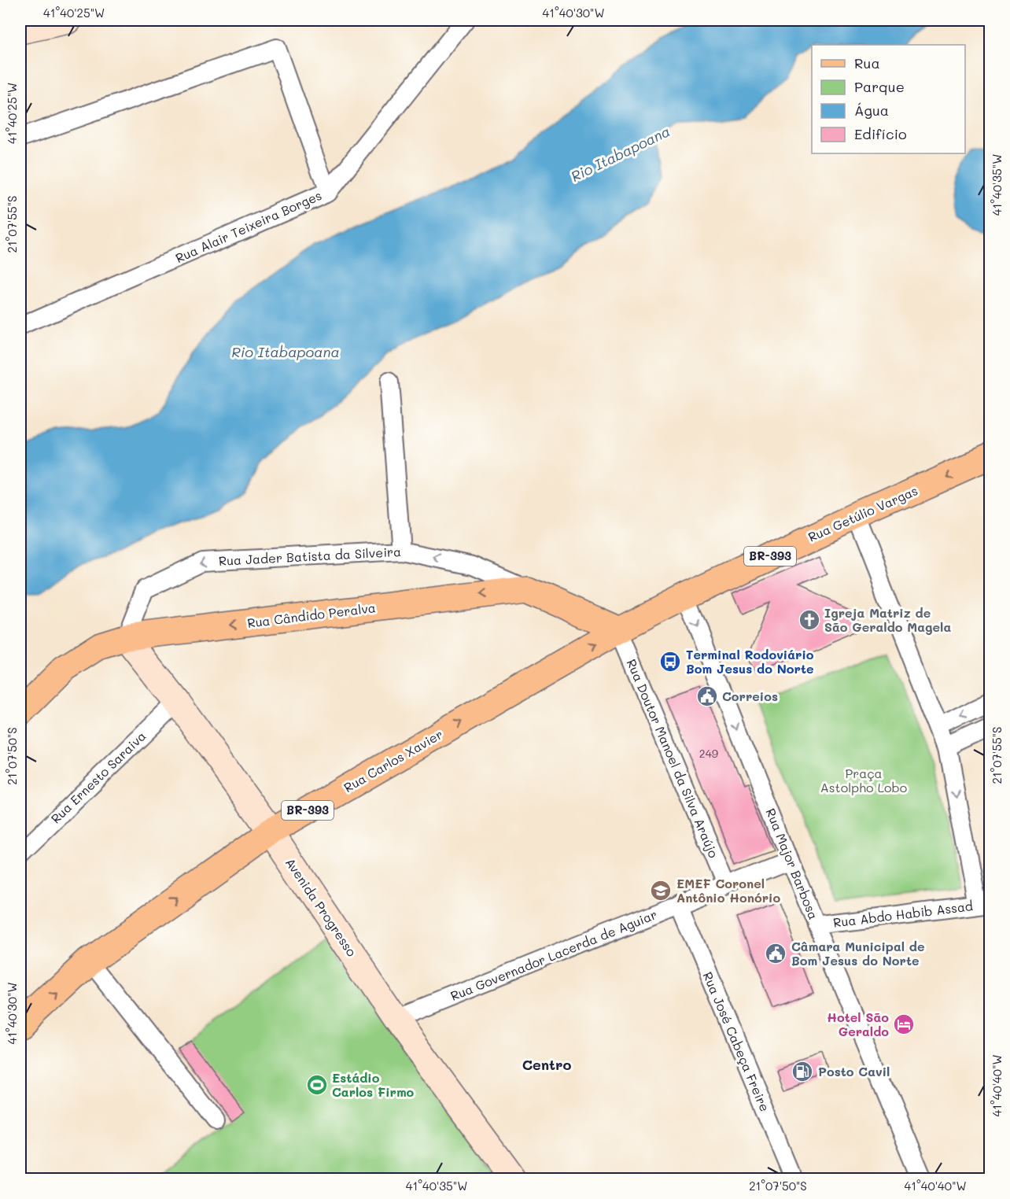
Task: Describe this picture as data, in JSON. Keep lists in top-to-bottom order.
{
  "streets": {
    "main road": [
      "Rua Getúlio Vargas",
      "BR-393",
      "Rua Cândido Peralva",
      "Rua Carlos Xavier"
    ],
    "street": [
      "Rua Alair Teixeira Borges",
      "Rua Jader Batista da Silveira",
      "Rua Doutor Manoel da Silva Araújo",
      "Rua Ernesto Saraiva",
      "Rua Major Barbosa",
      "Avenida Progresso",
      "Rua Abdo Habib Assad",
      "Rua Governador Lacerda de Aguiar",
      "Rua José Cabeça Freire"
    ]
  },
  "crossings": [
    ["Rua Getúlio Vargas", "BR-393"],
    ["Rua Getúlio Vargas", "Rua Major Barbosa"],
    ["Rua Jader Batista da Silveira", "Rua Cândido Peralva"],
    ["Rua Jader Batista da Silveira", "Avenida Progresso"],
    ["BR-393", "Rua Doutor Manoel da Silva Araújo"],
    ["BR-393", "Rua Carlos Xavier"],
    ["BR-393", "Rua Major Barbosa"],
    ["Rua Cândido Peralva", "Avenida Progresso"],
    ["Rua Doutor Manoel da Silva Araújo", "Rua Carlos Xavier"],
    ["Rua Doutor Manoel da Silva Araújo", "Rua Governador Lacerda de Aguiar"],
    ["Rua Carlos Xavier", "Avenida Progresso"],
    ["Rua Ernesto Saraiva", "Avenida Progresso"],
    ["Rua Major Barbosa", "Rua Abdo Habib Assad"],
    ["Rua Major Barbosa", "Rua Governador Lacerda de Aguiar"],
    ["Avenida Progresso", "Rua Governador Lacerda de Aguiar"],
    ["Rua Governador Lacerda de Aguiar", "Rua José Cabeça Freire"]
  ],
  "one_way": [
    "Rua Getúlio Vargas",
    "Rua Jader Batista da Silveira",
    "Rua Cândido Peralva",
    "Rua Carlos Xavier",
    "Rua Major Barbosa"
  ],
  "districts": ["Centro"],
  "water": ["Rio Itabapoana"],
  "parks": ["Praça Astolpho Lobo"],
  "places": {
    "church": ["Igreja Matriz de São Geraldo Magela"],
    "bus stop": ["Terminal Rodoviário Bom Jesus do Norte"],
    "public building": ["Correios", "Câmara Municipal de Bom Jesus do Norte"],
    "school or university": ["EMEF Coronel Antônio Honório"],
    "hotel": ["Hotel São Geraldo"],
    "fuel station": ["Posto Cavil"],
    "sports": ["Estádio Carlos Firmo"]
  },
  "house_numbers": ["249"],
  "legend": [
    "Rua",
    "Parque",
    "Água",
    "Edifício"
  ],
  "coordinates": [
    "41°40'25\"W",
    "41°40'30\"W",
    "41°40'35\"W",
    "21°07'55\"S",
    "21°07'50\"S",
    "41°40'40\"W"
  ]
}
